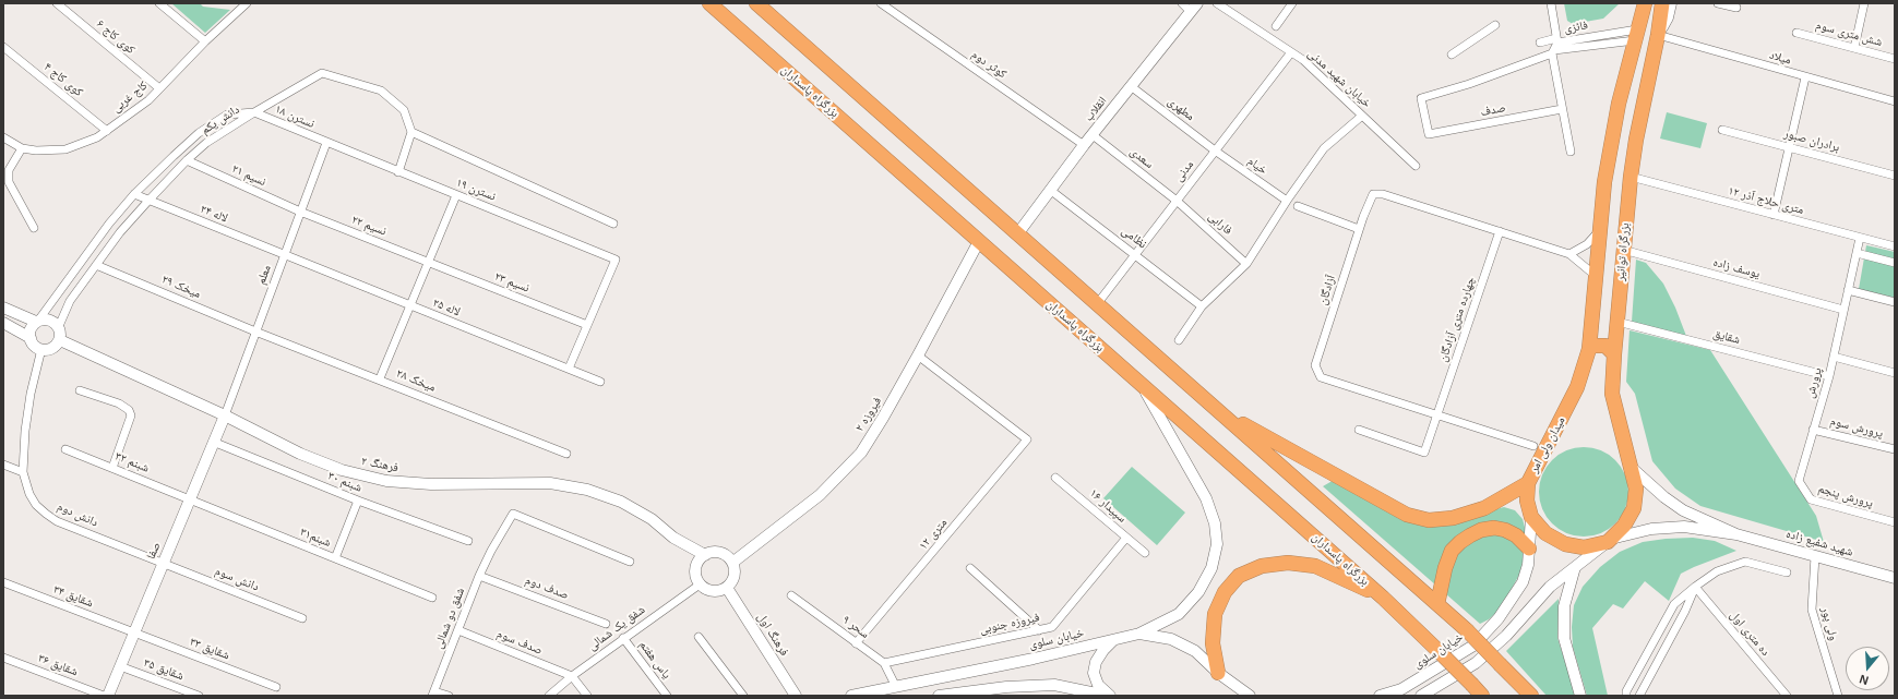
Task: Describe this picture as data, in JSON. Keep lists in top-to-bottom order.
{
  "streets": {
    "highway": ["بزرگراه پاسداران", "بزرگراه توانیر", "میدان ولى امر"],
    "main road": [
      "انقلاب",
      "فیروزه ٢",
      "فرهنگ ۲",
      "شهید شفیع زاده",
      "صفا",
      "فرهنگ اول",
      "خیابان سلوی"
    ],
    "street": [
      "فائزی",
      "شش متری سوم",
      "کوی کاج ۶",
      "میلاد",
      "کوثر دوم",
      "خیابان شهید مدنی",
      "کوی کاج ۴",
      "کاج غربی",
      "مطهری",
      "صدف",
      "نسترن ۱۸",
      "دانش یکم",
      "برادران صبور",
      "سعدی",
      "خیام",
      "مدنی",
      "نسیم ۲۱",
      "نسترن ۱۹",
      "۱۲ متری حلاج آذر",
      "لاله ۲۴",
      "فارابی",
      "نسیم ۲۲",
      "نظامی",
      "یوسف زاده",
      "معلم",
      "نسیم ۲۳",
      "میخک ۲۹",
      "آزادگان",
      "لاله ۲۵",
      "چهارده متری آزادگان",
      "شقایق",
      "میخک ۲۸",
      "پرورش",
      "پرورش سوم",
      "شبنم ۳۲",
      "شبنم ۳۰",
      "پرورش پنجم",
      "سپیدار ۱۶",
      "دانش دوم",
      "۱۲ متری",
      "شبنم۳۱",
      "دانش سوم",
      "صدف دوم",
      "شقایق ۳۴",
      "شفق دو شمالی",
      "فیروزه جنوبی",
      "ولی پور",
      "سحر ۹",
      "شفق یک شمالی",
      "ده متری اول",
      "صدف سوم",
      "شقایق ۳۳",
      "یاس هفتم",
      "شقایق ۳۶",
      "شقایق ۳۵"
    ]
  },
  "crossings": [
    ["فائزی", "صدف"],
    ["فائزی", "بزرگراه توانیر"],
    ["کوی کاج ۶", "کاج غربی"],
    ["میلاد", "بزرگراه توانیر"],
    ["کوثر دوم", "انقلاب"],
    ["خیابان شهید مدنی", "مدنی"],
    ["کوی کاج ۴", "کاج غربی"],
    ["بزرگراه پاسداران", "فیروزه ٢"],
    ["انقلاب", "مطهری"],
    ["انقلاب", "سعدی"],
    ["انقلاب", "نظامی"],
    ["مطهری", "خیام"],
    ["مطهری", "مدنی"],
    ["نسترن ۱۸", "دانش یکم"],
    ["نسترن ۱۸", "نسترن ۱۹"],
    ["نسترن ۱۸", "معلم"],
    ["دانش یکم", "نسیم ۲۱"],
    ["دانش یکم", "لاله ۲۴"],
    ["دانش یکم", "میخک ۲۹"],
    ["دانش یکم", "فرهنگ ۲"],
    ["دانش یکم", "دانش دوم"],
    ["سعدی", "مدنی"],
    ["سعدی", "فارابی"],
    ["خیام", "مدنی"],
    ["مدنی", "فارابی"],
    ["مدنی", "نظامی"],
    ["نسیم ۲۱", "نسیم ۲۲"],
    ["نسیم ۲۱", "معلم"],
    ["نسترن ۱۹", "معلم"],
    ["نسترن ۱۹", "نسیم ۲۳"],
    ["۱۲ متری حلاج آذر", "بزرگراه توانیر"],
    ["۱۲ متری حلاج آذر", "پرورش"],
    ["لاله ۲۴", "معلم"],
    ["لاله ۲۴", "لاله ۲۵"],
    ["نسیم ۲۲", "معلم"],
    ["نسیم ۲۲", "نسیم ۲۳"],
    ["بزرگراه توانیر", "یوسف زاده"],
    ["بزرگراه توانیر", "آزادگان"],
    ["بزرگراه توانیر", "شقایق"],
    ["بزرگراه توانیر", "میدان ولى امر"],
    ["یوسف زاده", "پرورش"],
    ["معلم", "میخک ۲۹"],
    ["معلم", "لاله ۲۵"],
    ["معلم", "میخک ۲۸"],
    ["معلم", "فرهنگ ۲"],
    ["معلم", "صفا"],
    ["میخک ۲۹", "میخک ۲۸"],
    ["آزادگان", "چهارده متری آزادگان"],
    ["شقایق", "پرورش"],
    ["پرورش", "پرورش سوم"],
    ["پرورش", "پرورش پنجم"],
    ["فیروزه ٢", "فرهنگ ۲"],
    ["فیروزه ٢", "۱۲ متری"],
    ["فیروزه ٢", "شفق یک شمالی"],
    ["فیروزه ٢", "فرهنگ اول"],
    ["میدان ولى امر", "خیابان سلوی"],
    ["شبنم ۳۲", "شبنم۳۱"],
    ["شبنم ۳۲", "صفا"],
    ["فرهنگ ۲", "دانش دوم"],
    ["فرهنگ ۲", "صفا"],
    ["فرهنگ ۲", "شفق یک شمالی"],
    ["فرهنگ ۲", "فرهنگ اول"],
    ["شبنم ۳۰", "صفا"],
    ["سپیدار ۱۶", "فیروزه جنوبی"],
    ["دانش دوم", "صفا"],
    ["دانش دوم", "دانش سوم"],
    ["۱۲ متری", "سحر ۹"],
    ["شبنم۳۱", "صفا"],
    ["شهید شفیع زاده", "ولی پور"],
    ["صفا", "دانش سوم"],
    ["صفا", "شقایق ۳۴"],
    ["صفا", "شقایق ۳۳"],
    ["صفا", "شقایق ۳۵"],
    ["صدف دوم", "شفق دو شمالی"],
    ["شقایق ۳۴", "شقایق ۳۳"],
    ["شفق دو شمالی", "صدف سوم"],
    ["فیروزه جنوبی", "سحر ۹"],
    ["سحر ۹", "خیابان سلوی"],
    ["شفق یک شمالی", "فرهنگ اول"],
    ["شفق یک شمالی", "صدف سوم"],
    ["شفق یک شمالی", "یاس هفتم"]
  ],
  "north": "bottom"
}
